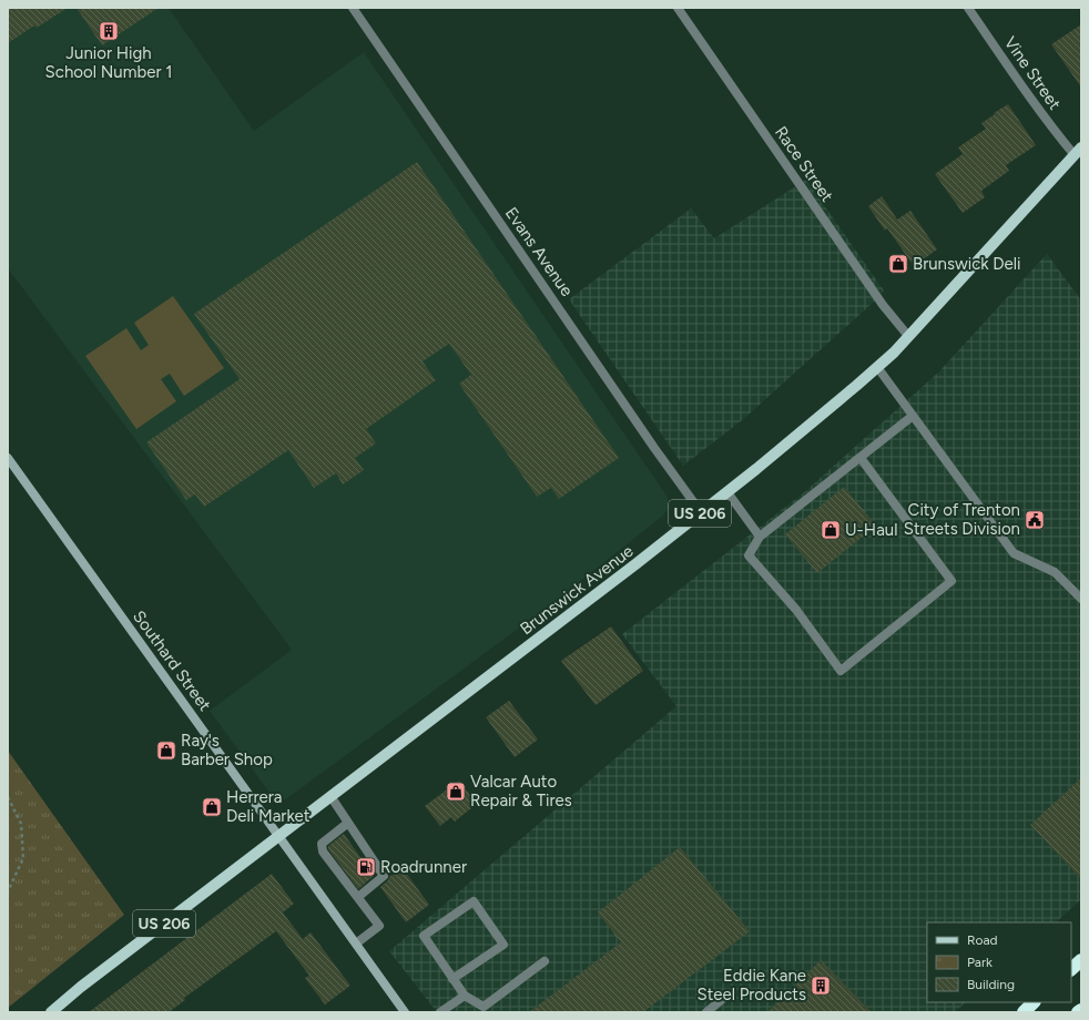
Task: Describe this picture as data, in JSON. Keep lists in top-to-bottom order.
{
  "streets": {
    "main road": ["US 206", "Brunswick Avenue", "Southard Street"],
    "street": ["Vine Street", "Race Street", "Evans Avenue"]
  },
  "crossings": [
    ["Vine Street", "Brunswick Avenue"],
    ["Race Street", "Brunswick Avenue"],
    ["Evans Avenue", "Brunswick Avenue"],
    ["Brunswick Avenue", "Southard Street"]
  ],
  "places": {
    "building": ["Junior High School Number 1", "Eddie Kane Steel Products"],
    "shop": [
      "Brunswick Deli",
      "U-Haul",
      "Ray's Barber Shop",
      "Valcar Auto Repair & Tires",
      "Herrera Deli Market"
    ],
    "public building": ["City of Trenton Streets Division"],
    "fuel station": ["Roadrunner"]
  },
  "legend": ["Road", "Park", "Building"]
}
